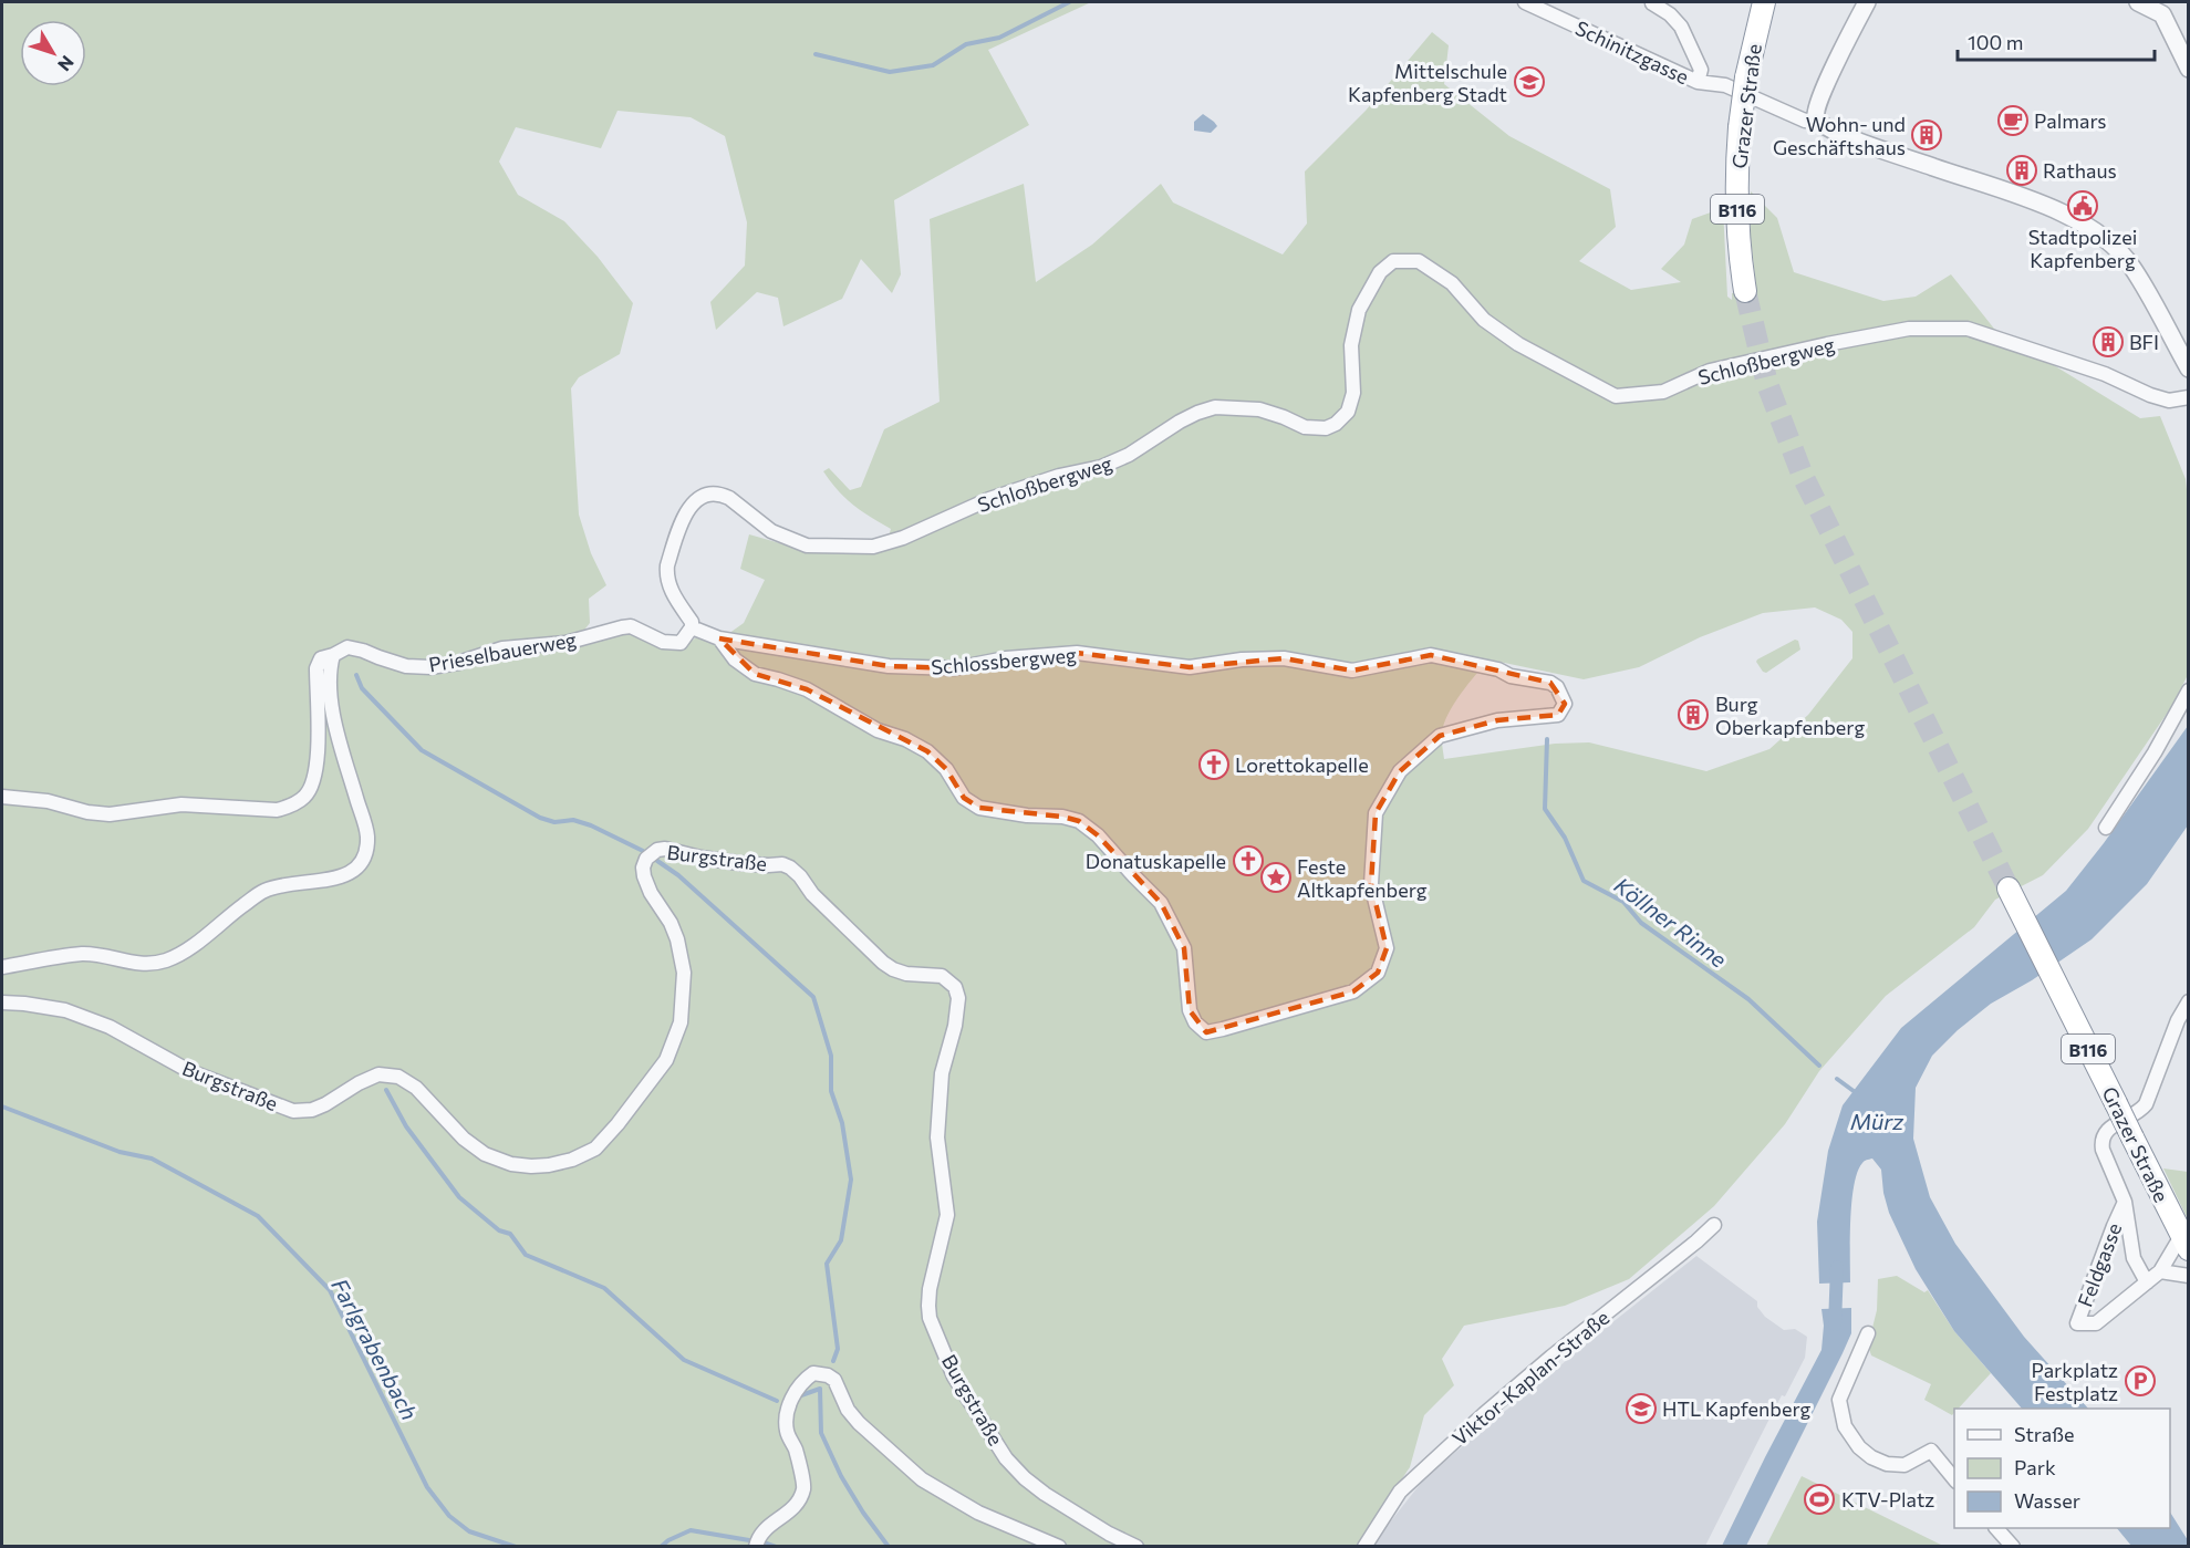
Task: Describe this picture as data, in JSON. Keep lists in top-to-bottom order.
{
  "streets": {
    "highway": ["Grazer Straße", "B116"],
    "street": [
      "Schinitzgasse",
      "Schloßbergweg",
      "Prieselbauerweg",
      "Schlossbergweg",
      "Burgstraße",
      "Feldgasse",
      "Viktor-Kaplan-Straße"
    ]
  },
  "crossings": [
    ["Grazer Straße", "Feldgasse"],
    ["Schloßbergweg", "Prieselbauerweg"],
    ["Schloßbergweg", "Schlossbergweg"],
    ["Prieselbauerweg", "Schlossbergweg"]
  ],
  "water": ["Köllner Rinne", "Mürz", "Farlgrabenbach"],
  "places": {
    "school or university": ["Mittelschule Kapfenberg Stadt", "HTL Kapfenberg"],
    "cafe": ["Palmars"],
    "building": [
      "Wohn- und Geschäftshaus",
      "Rathaus",
      "BFI",
      "Burg Oberkapfenberg"
    ],
    "public building": ["Stadtpolizei Kapfenberg"],
    "church": ["Lorettokapelle", "Donatuskapelle"],
    "place": ["Feste Altkapfenberg"],
    "parking": ["Parkplatz Festplatz"],
    "sports": ["KTV-Platz"]
  },
  "legend": ["Straße", "Park", "Wasser"],
  "scale_bar": "100 m",
  "north": "bottom right"
}
